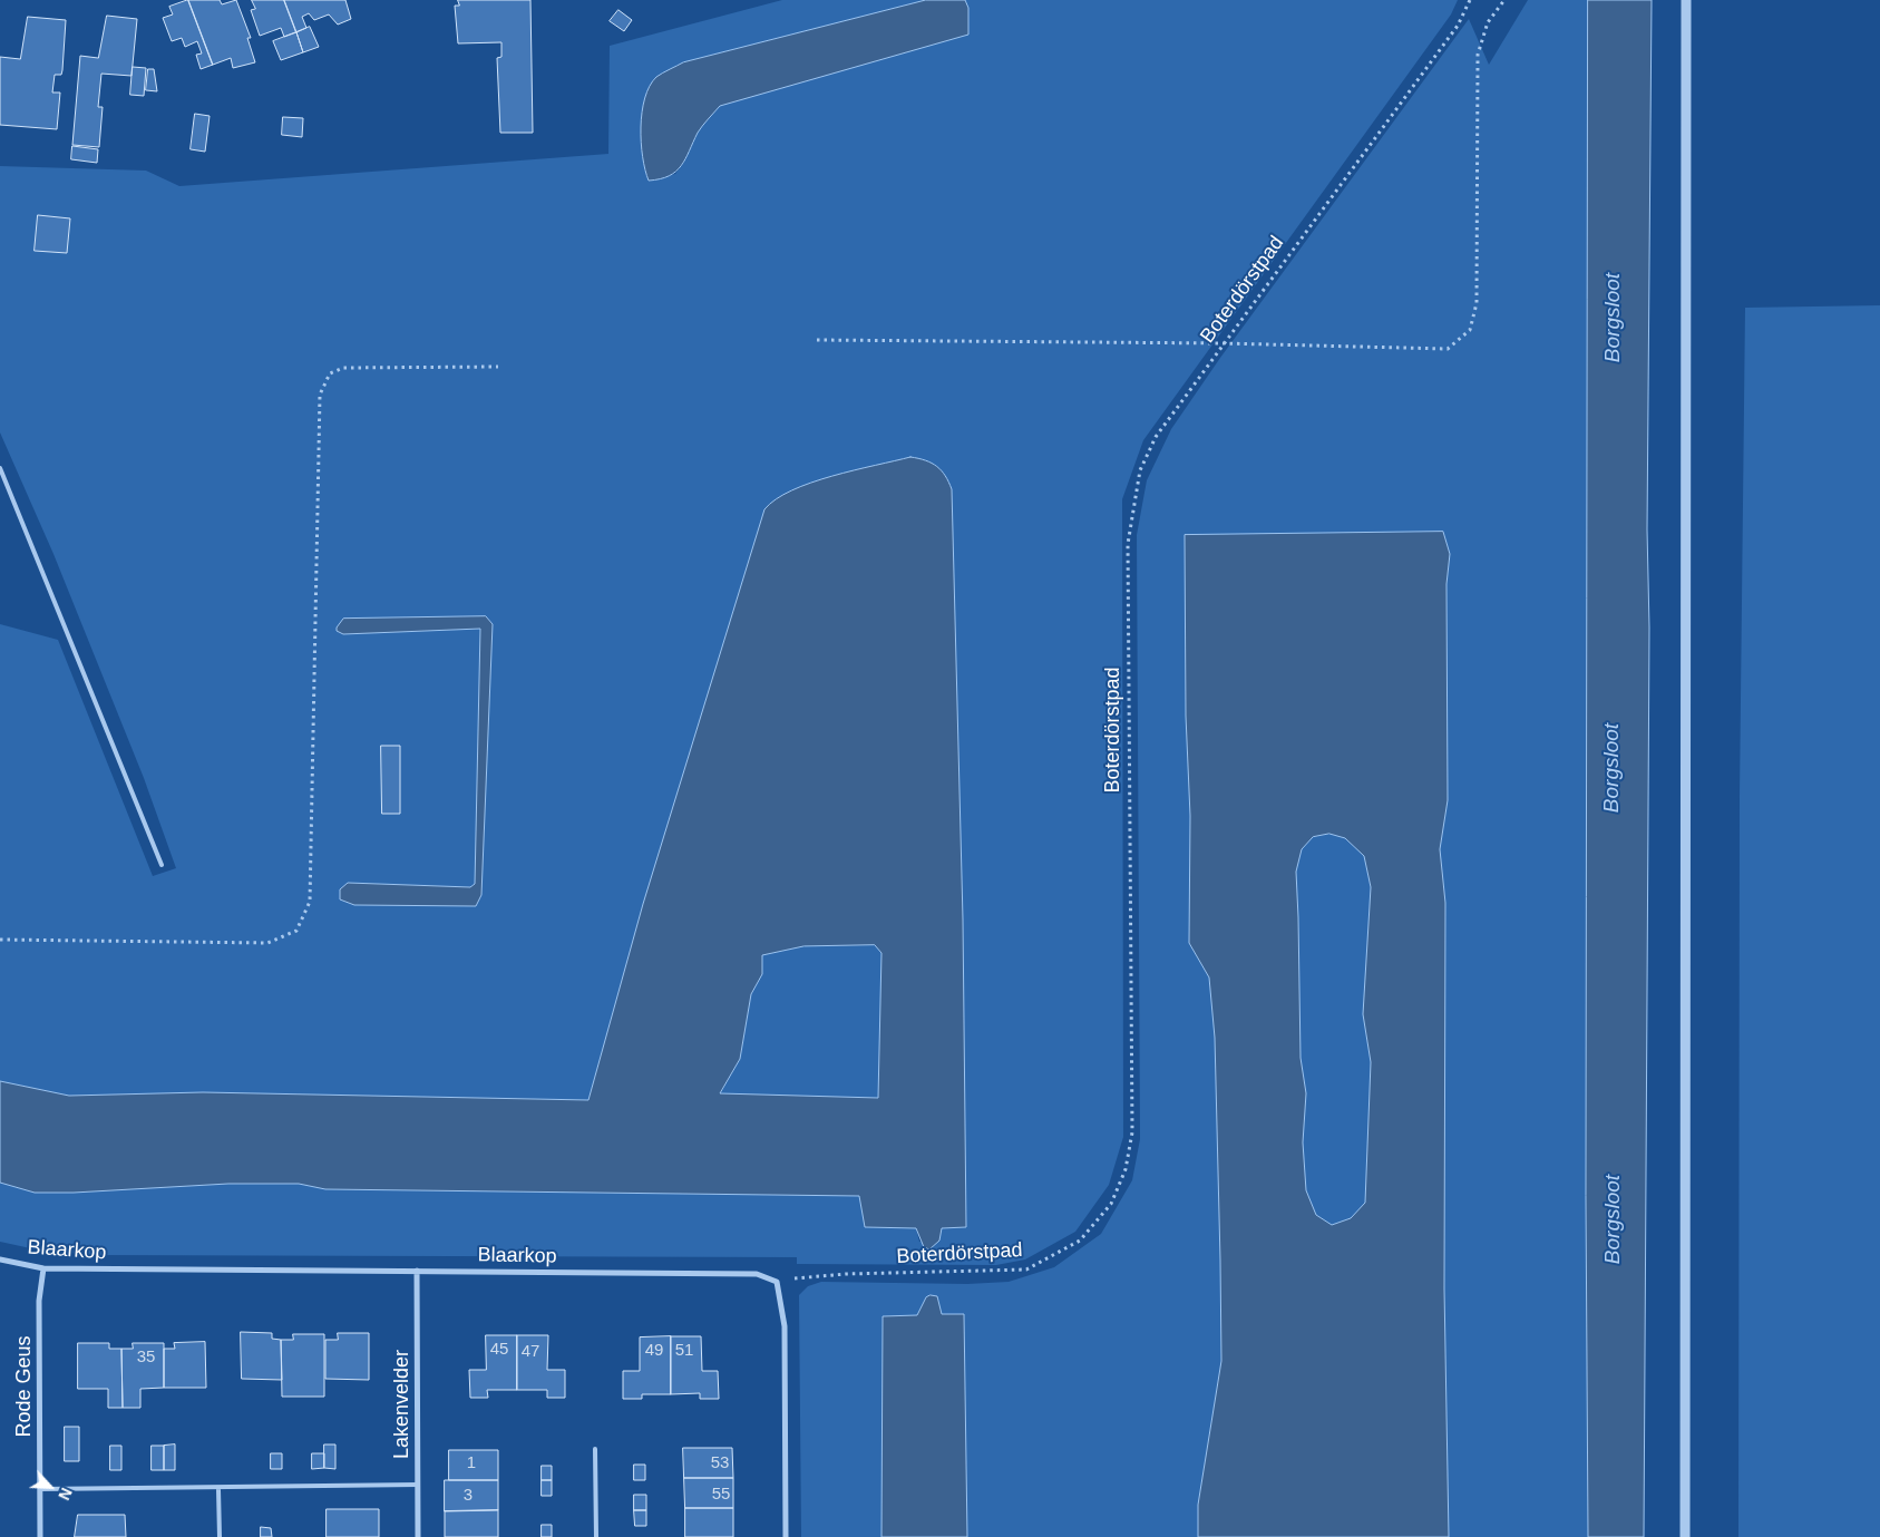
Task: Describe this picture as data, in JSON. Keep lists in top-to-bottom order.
{
  "streets": {
    "street": ["Blaarkop", "Rode Geus", "Lakenvelder"],
    "path": ["Boterdörstpad"]
  },
  "crossings": [
    ["Boterdörstpad", "Blaarkop"],
    ["Blaarkop", "Rode Geus"],
    ["Blaarkop", "Lakenvelder"]
  ],
  "water": ["Borgsloot"],
  "house_numbers": [
    "45",
    "49",
    "51",
    "47",
    "35",
    "1",
    "53",
    "55",
    "3"
  ],
  "north": "bottom right"
}
